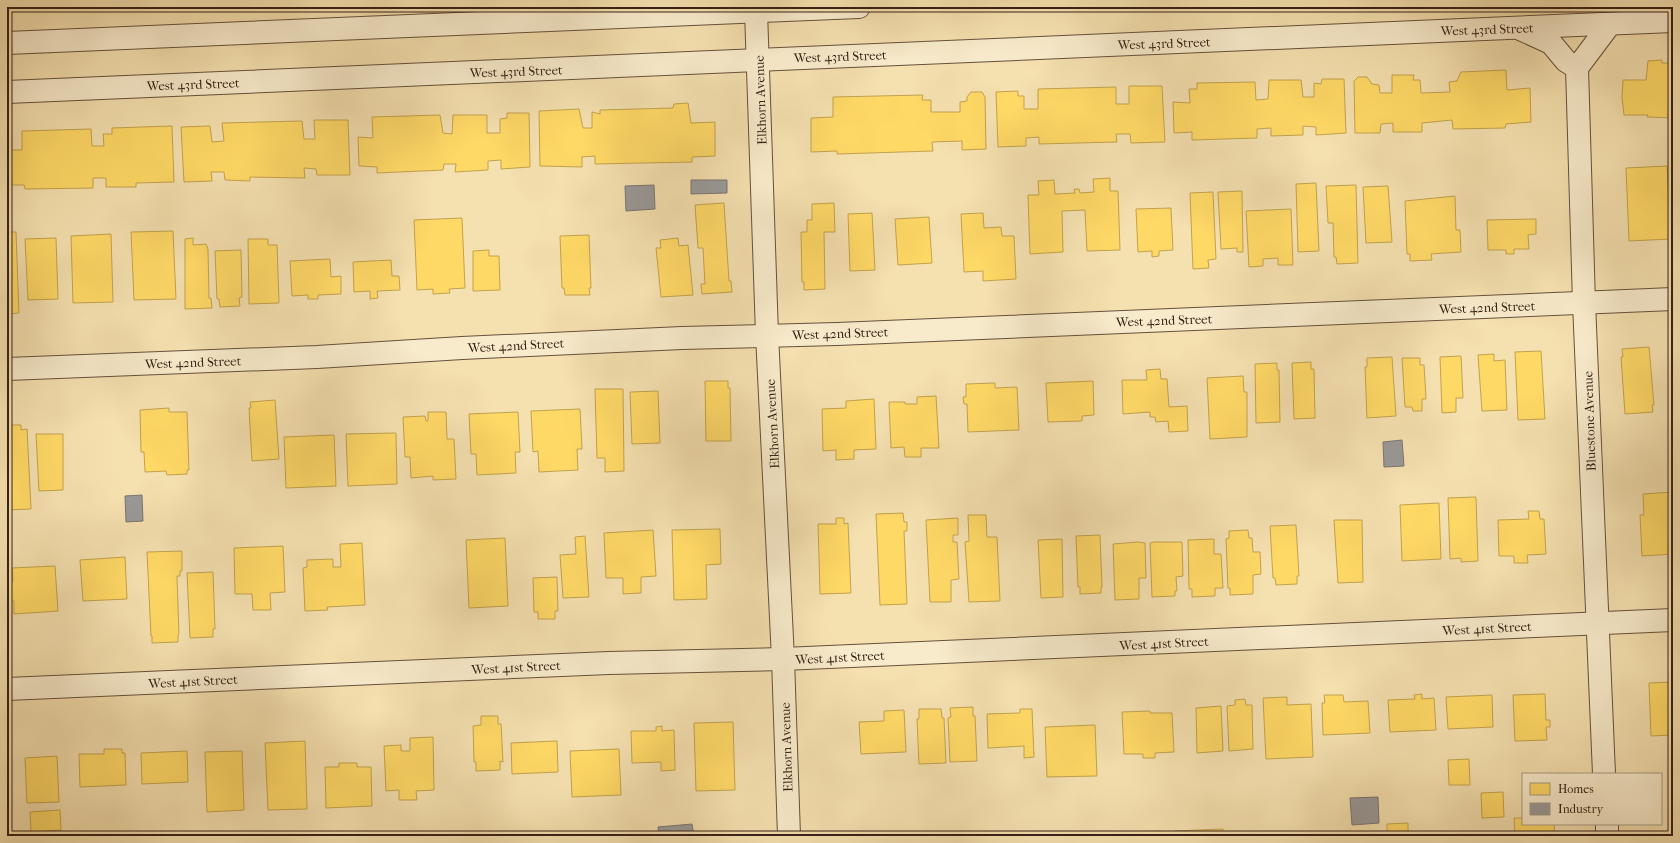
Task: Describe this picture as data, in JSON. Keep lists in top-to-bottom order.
{
  "streets": {
    "street": [
      "West 43rd Street",
      "Elkhorn Avenue",
      "West 42nd Street",
      "Bluestone Avenue",
      "West 41st Street"
    ]
  },
  "crossings": [
    ["West 43rd Street", "Elkhorn Avenue"],
    ["Elkhorn Avenue", "West 42nd Street"],
    ["Elkhorn Avenue", "West 41st Street"],
    ["West 42nd Street", "Bluestone Avenue"],
    ["Bluestone Avenue", "West 41st Street"]
  ],
  "legend": ["Homes", "Industry"]
}
